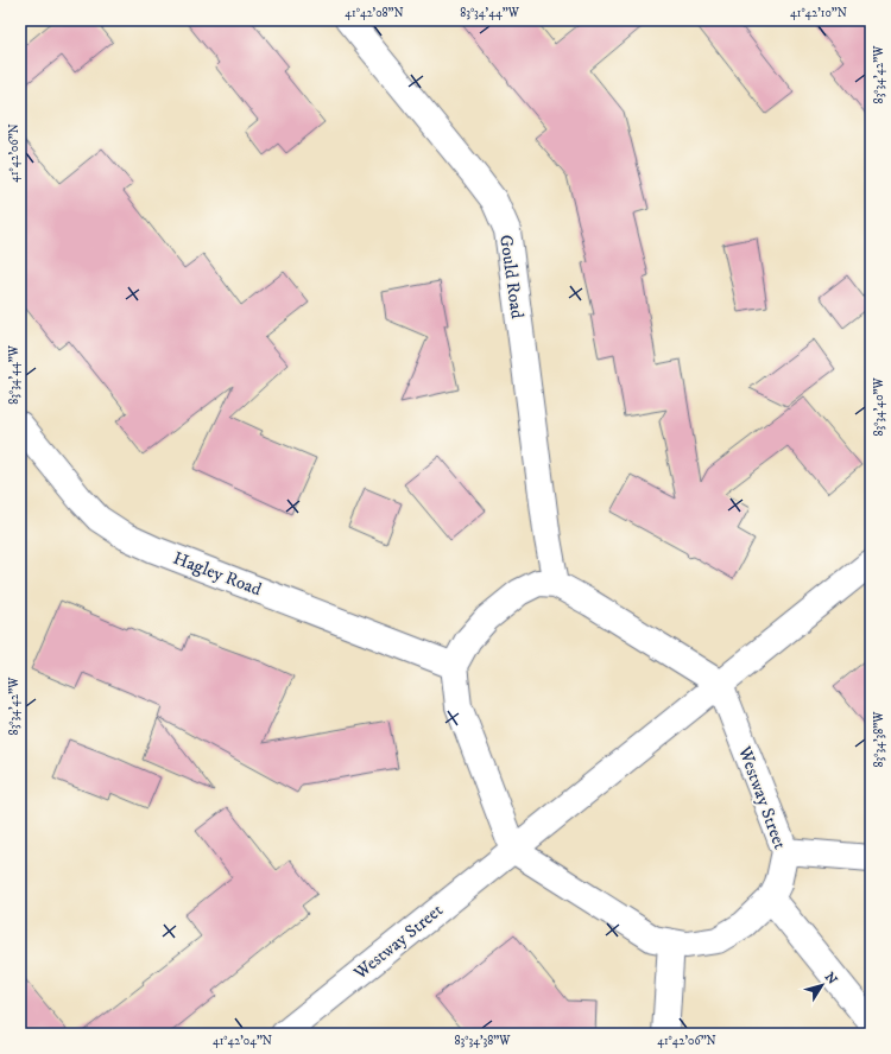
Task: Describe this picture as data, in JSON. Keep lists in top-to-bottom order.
{
  "streets": {
    "street": ["Gould Road", "Hagley Road", "Westway Street"]
  },
  "north": "top right",
  "coordinates": [
    "41°42'08\"N",
    "83°34'44\"W",
    "41°42'10\"N",
    "83°34'42\"W",
    "41°42'06\"N",
    "83°34'40\"W",
    "83°34'38\"W",
    "41°42'04\"N"
  ]
}
